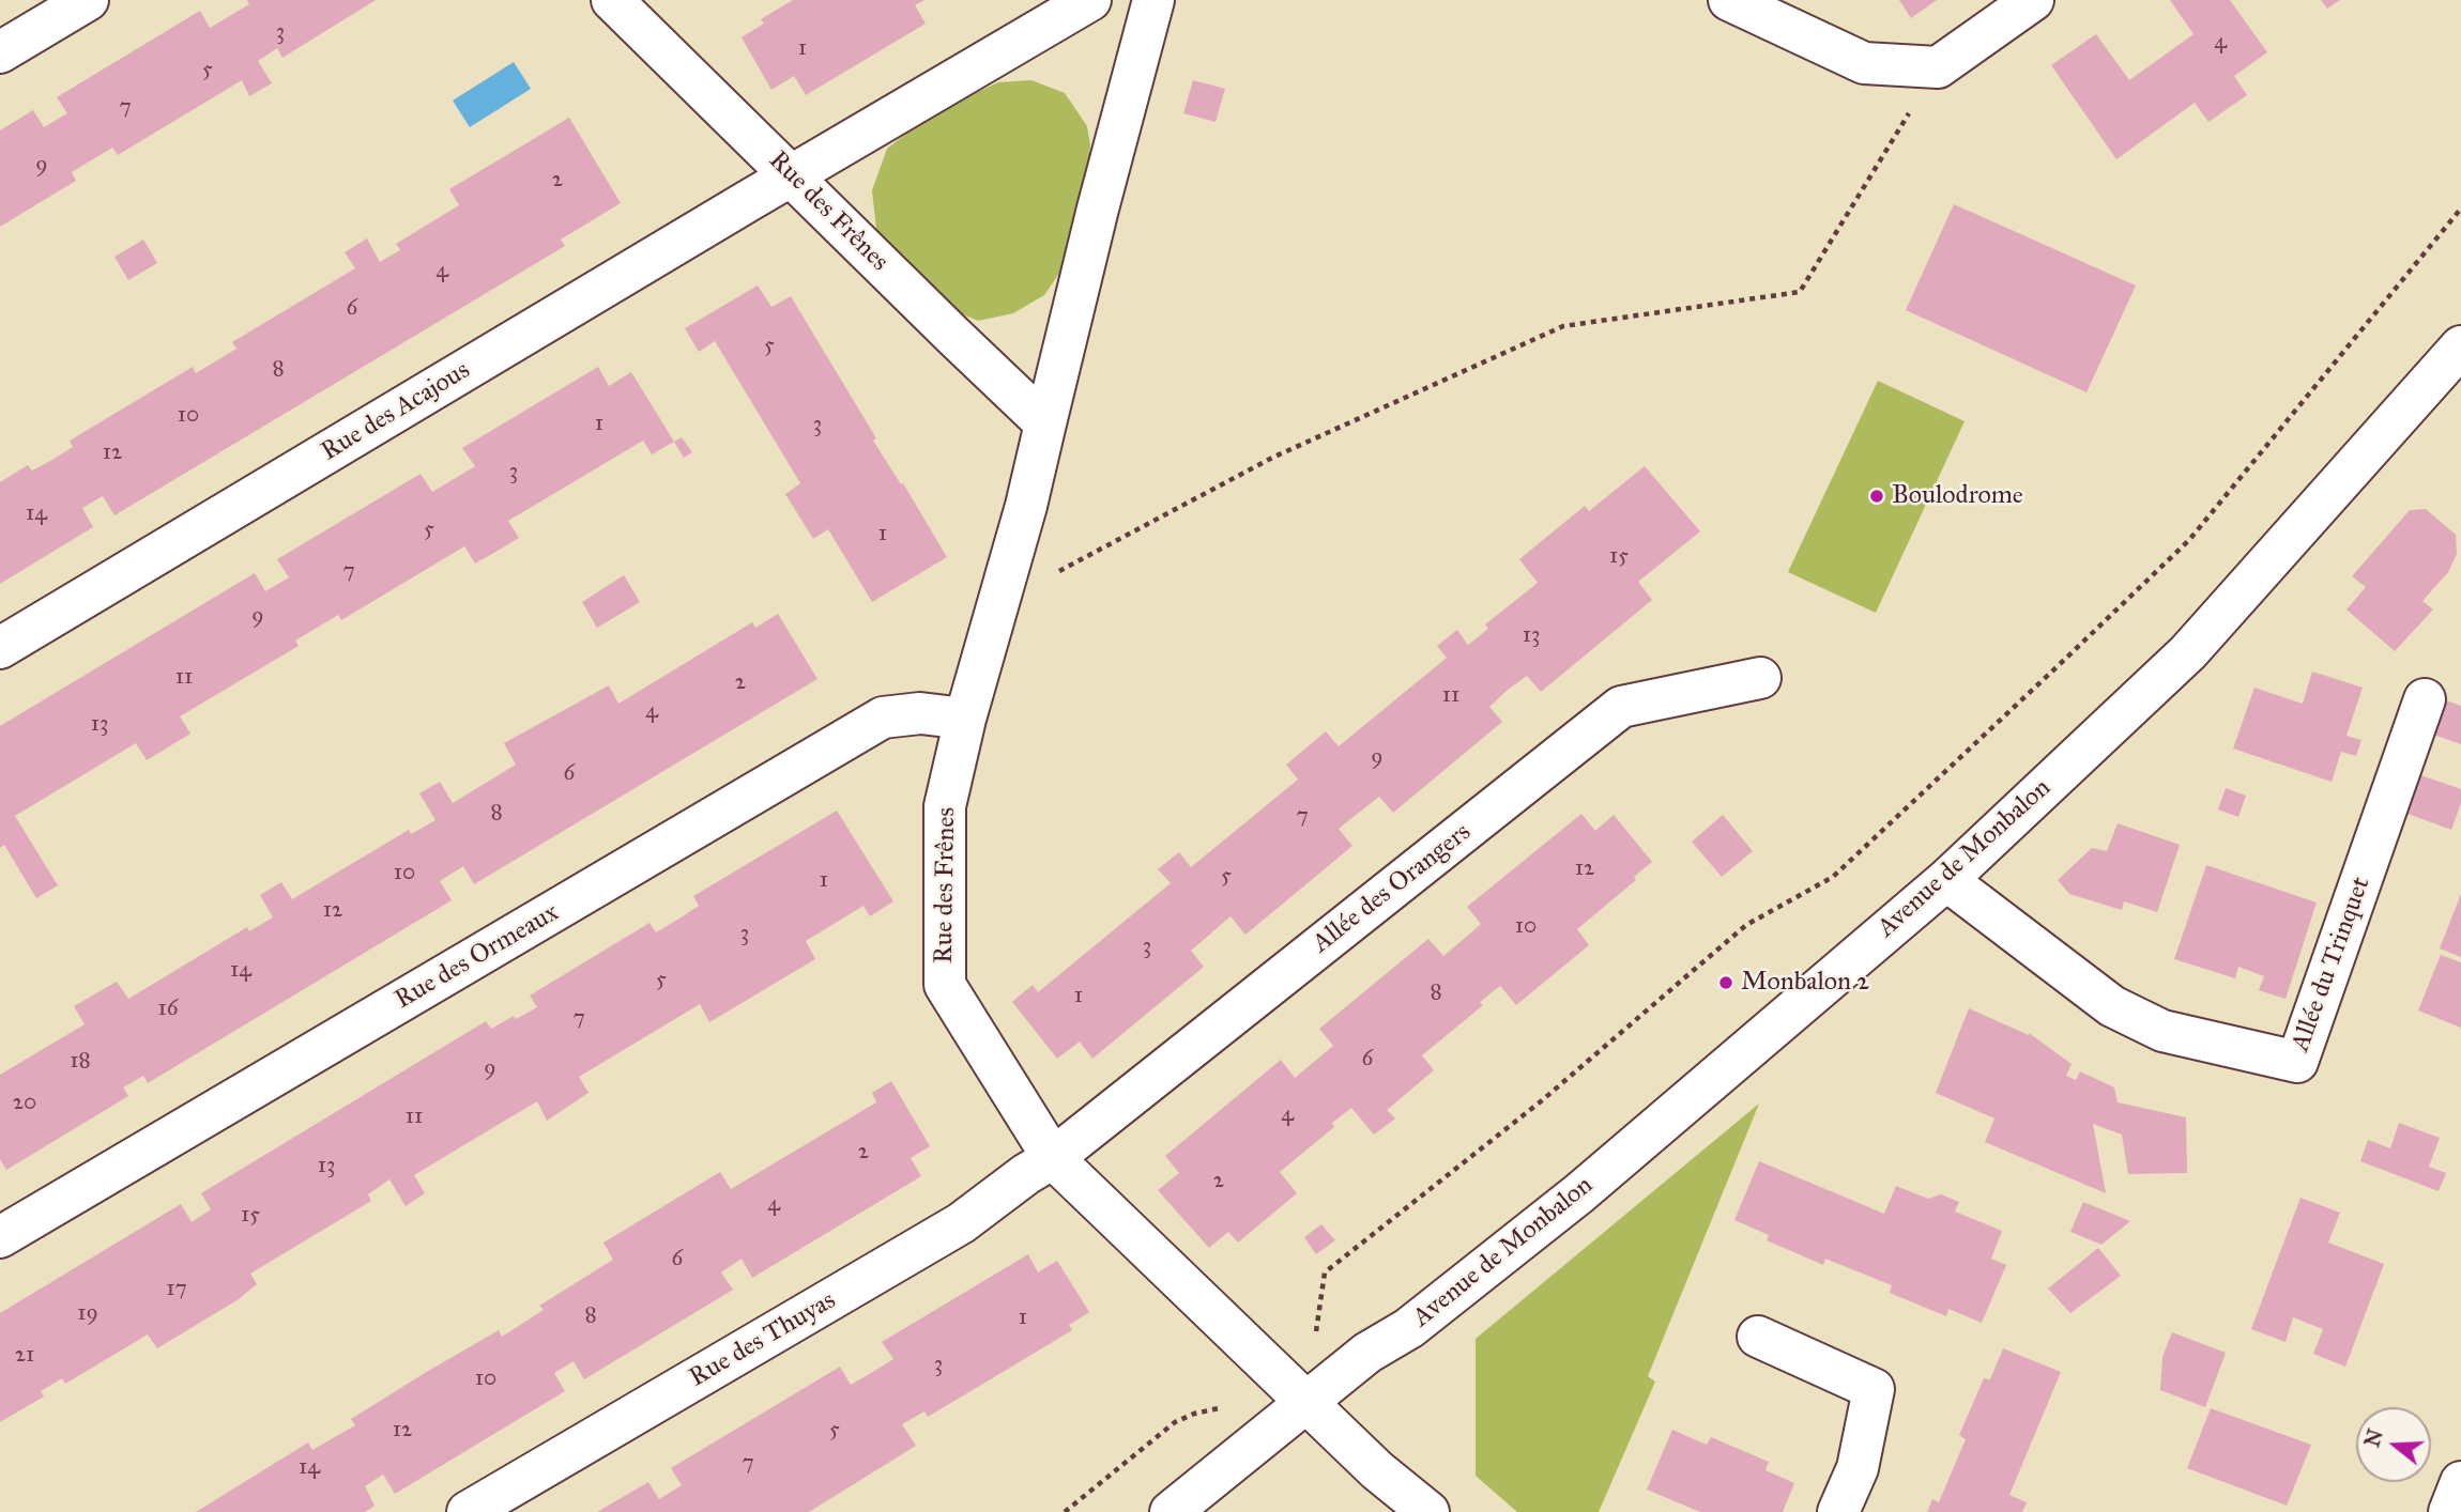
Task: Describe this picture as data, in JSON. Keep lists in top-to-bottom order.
{
  "streets": {
    "street": [
      "Rue des Frênes",
      "Rue des Acajous",
      "Avenue de Monbalon",
      "Allée des Orangers",
      "Rue des Ormeaux",
      "Allée du Trinquet",
      "Rue des Thuyas"
    ]
  },
  "crossings": [
    ["Rue des Frênes", "Rue des Acajous"],
    ["Rue des Frênes", "Avenue de Monbalon"],
    ["Rue des Frênes", "Allée des Orangers"],
    ["Rue des Frênes", "Rue des Ormeaux"],
    ["Rue des Frênes", "Rue des Thuyas"],
    ["Avenue de Monbalon", "Allée du Trinquet"],
    ["Allée des Orangers", "Rue des Thuyas"]
  ],
  "places": ["Boulodrome", "Monbalon 2"],
  "house_numbers": [
    "3",
    "4",
    "1",
    "5",
    "7",
    "9",
    "2",
    "4",
    "6",
    "5",
    "8",
    "10",
    "1",
    "3",
    "12",
    "3",
    "14",
    "5",
    "1",
    "15",
    "7",
    "9",
    "13",
    "11",
    "2",
    "11",
    "4",
    "13",
    "9",
    "6",
    "8",
    "7",
    "12",
    "10",
    "5",
    "1",
    "12",
    "10",
    "3",
    "3",
    "14",
    "5",
    "8",
    "1",
    "16",
    "7",
    "6",
    "18",
    "9",
    "20",
    "4",
    "11",
    "2",
    "13",
    "2",
    "4",
    "15",
    "6",
    "17",
    "19",
    "8",
    "1",
    "21",
    "3",
    "10",
    "12",
    "5",
    "7",
    "14"
  ],
  "north": "left"
}
